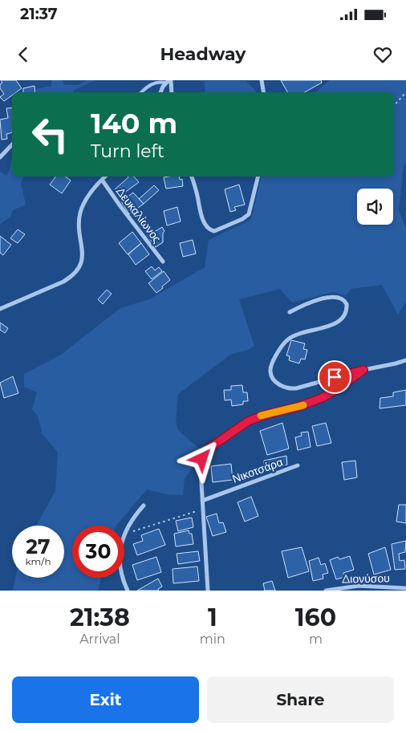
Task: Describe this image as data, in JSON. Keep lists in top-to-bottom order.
{
  "streets": {
    "street": ["Δευκαλίωνος", "Νικοτσάρα", "Διονύσου"]
  },
  "page": {
    "status": "21:37",
    "header": "Headway",
    "turn": ["140 m", "Turn left"],
    "speed": "27 km/h",
    "limit": "30",
    "eta": [
      "21:38",
      "Arrival",
      "1",
      "min",
      "160",
      "m"
    ],
    "buttons": ["Exit", "Share"]
  }
}
